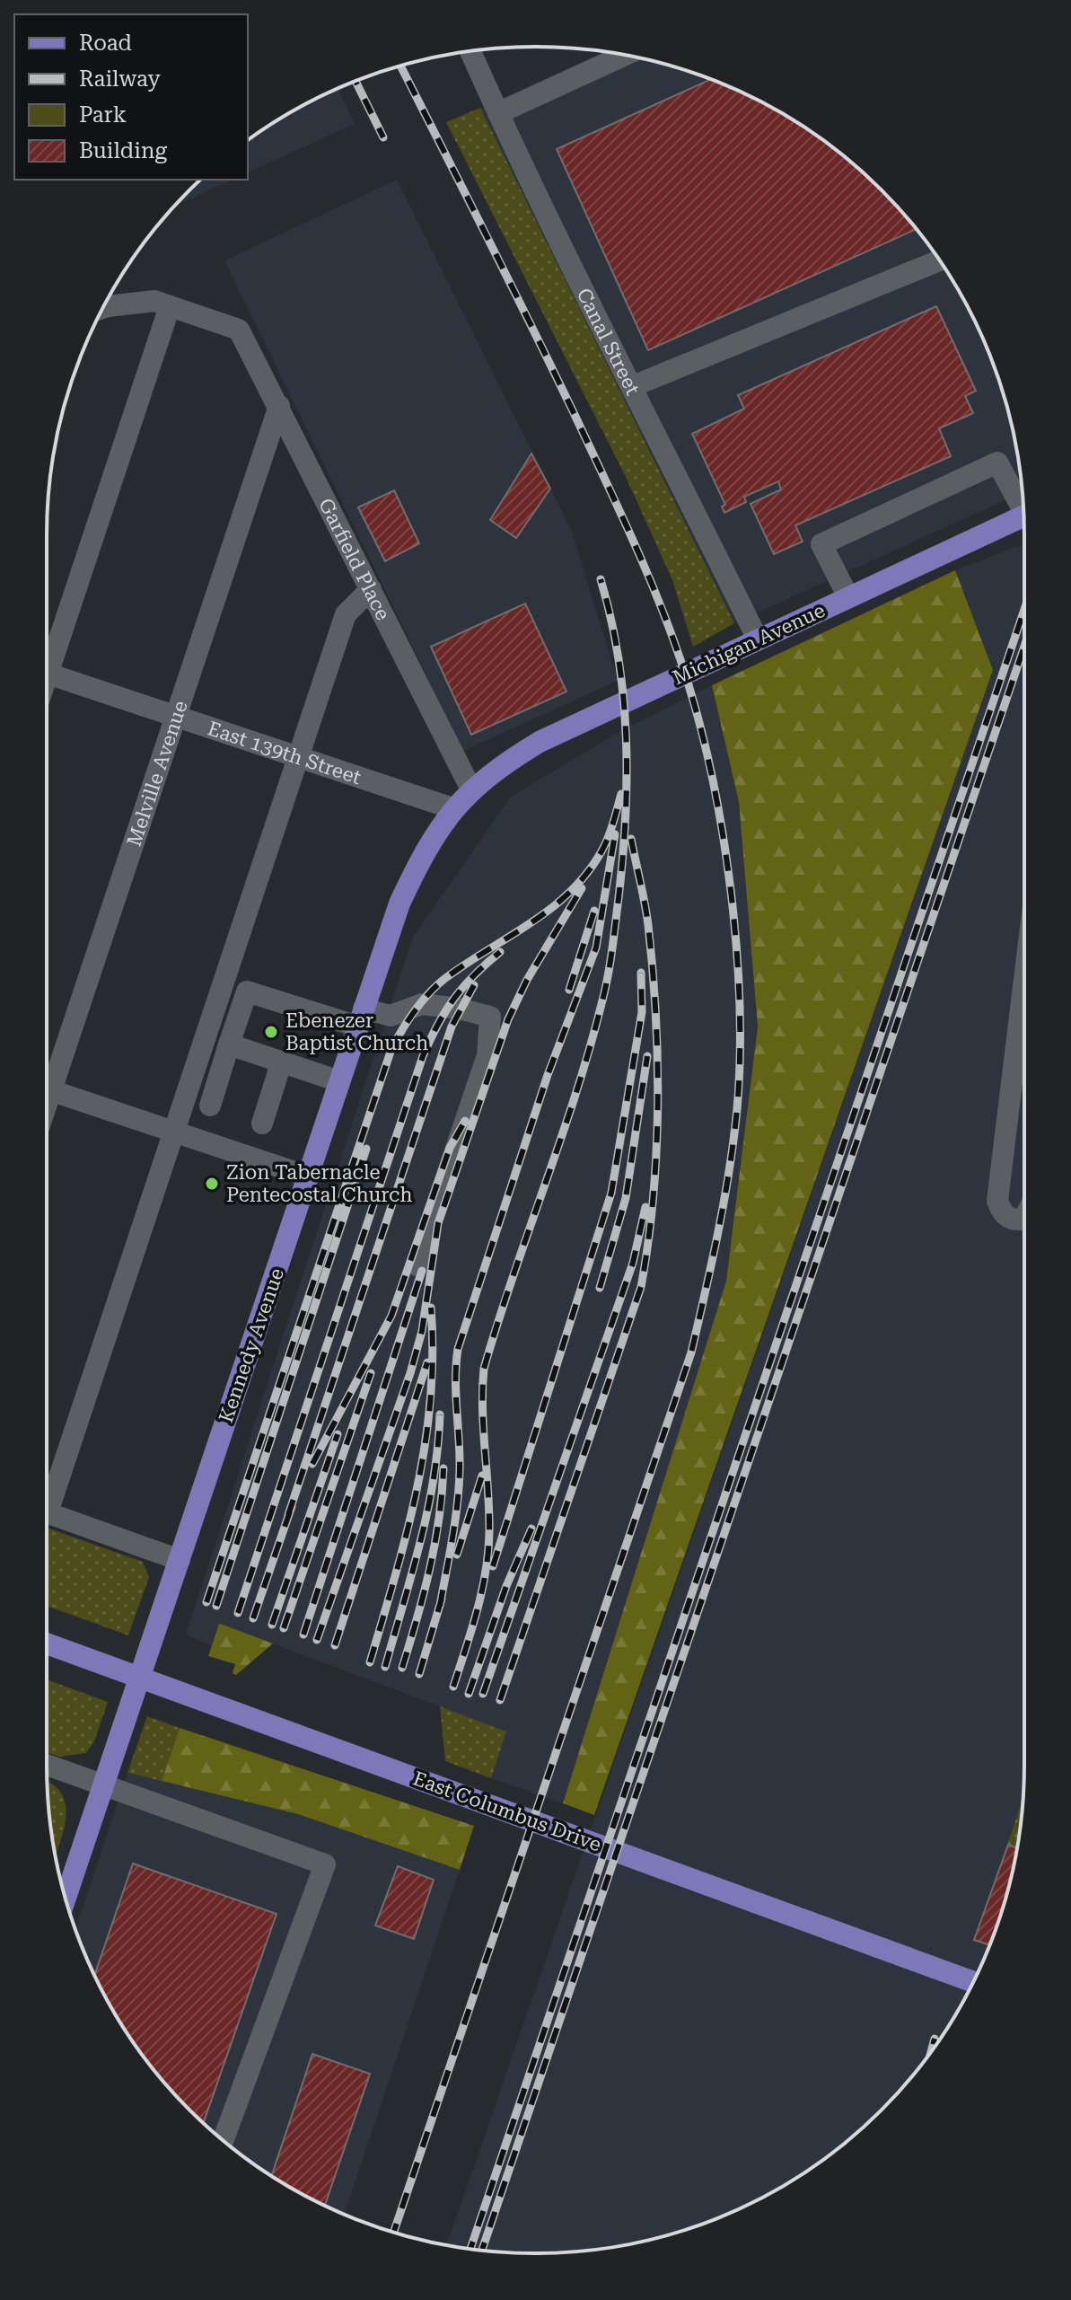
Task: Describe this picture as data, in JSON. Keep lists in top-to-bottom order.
{
  "streets": {
    "main road": ["Michigan Avenue", "Kennedy Avenue", "East Columbus Drive"],
    "street": [
      "Canal Street",
      "Garfield Place",
      "East 139th Street",
      "Melville Avenue"
    ]
  },
  "crossings": [
    ["Canal Street", "Michigan Avenue"],
    ["Garfield Place", "Michigan Avenue"],
    ["Garfield Place", "Melville Avenue"],
    ["Garfield Place", "Kennedy Avenue"],
    ["Michigan Avenue", "Kennedy Avenue"],
    ["East 139th Street", "Melville Avenue"],
    ["East 139th Street", "Kennedy Avenue"]
  ],
  "places": ["Ebenezer Baptist Church", "Zion Tabernacle Pentecostal Church"],
  "legend": [
    "Road",
    "Railway",
    "Park",
    "Building"
  ]
}
